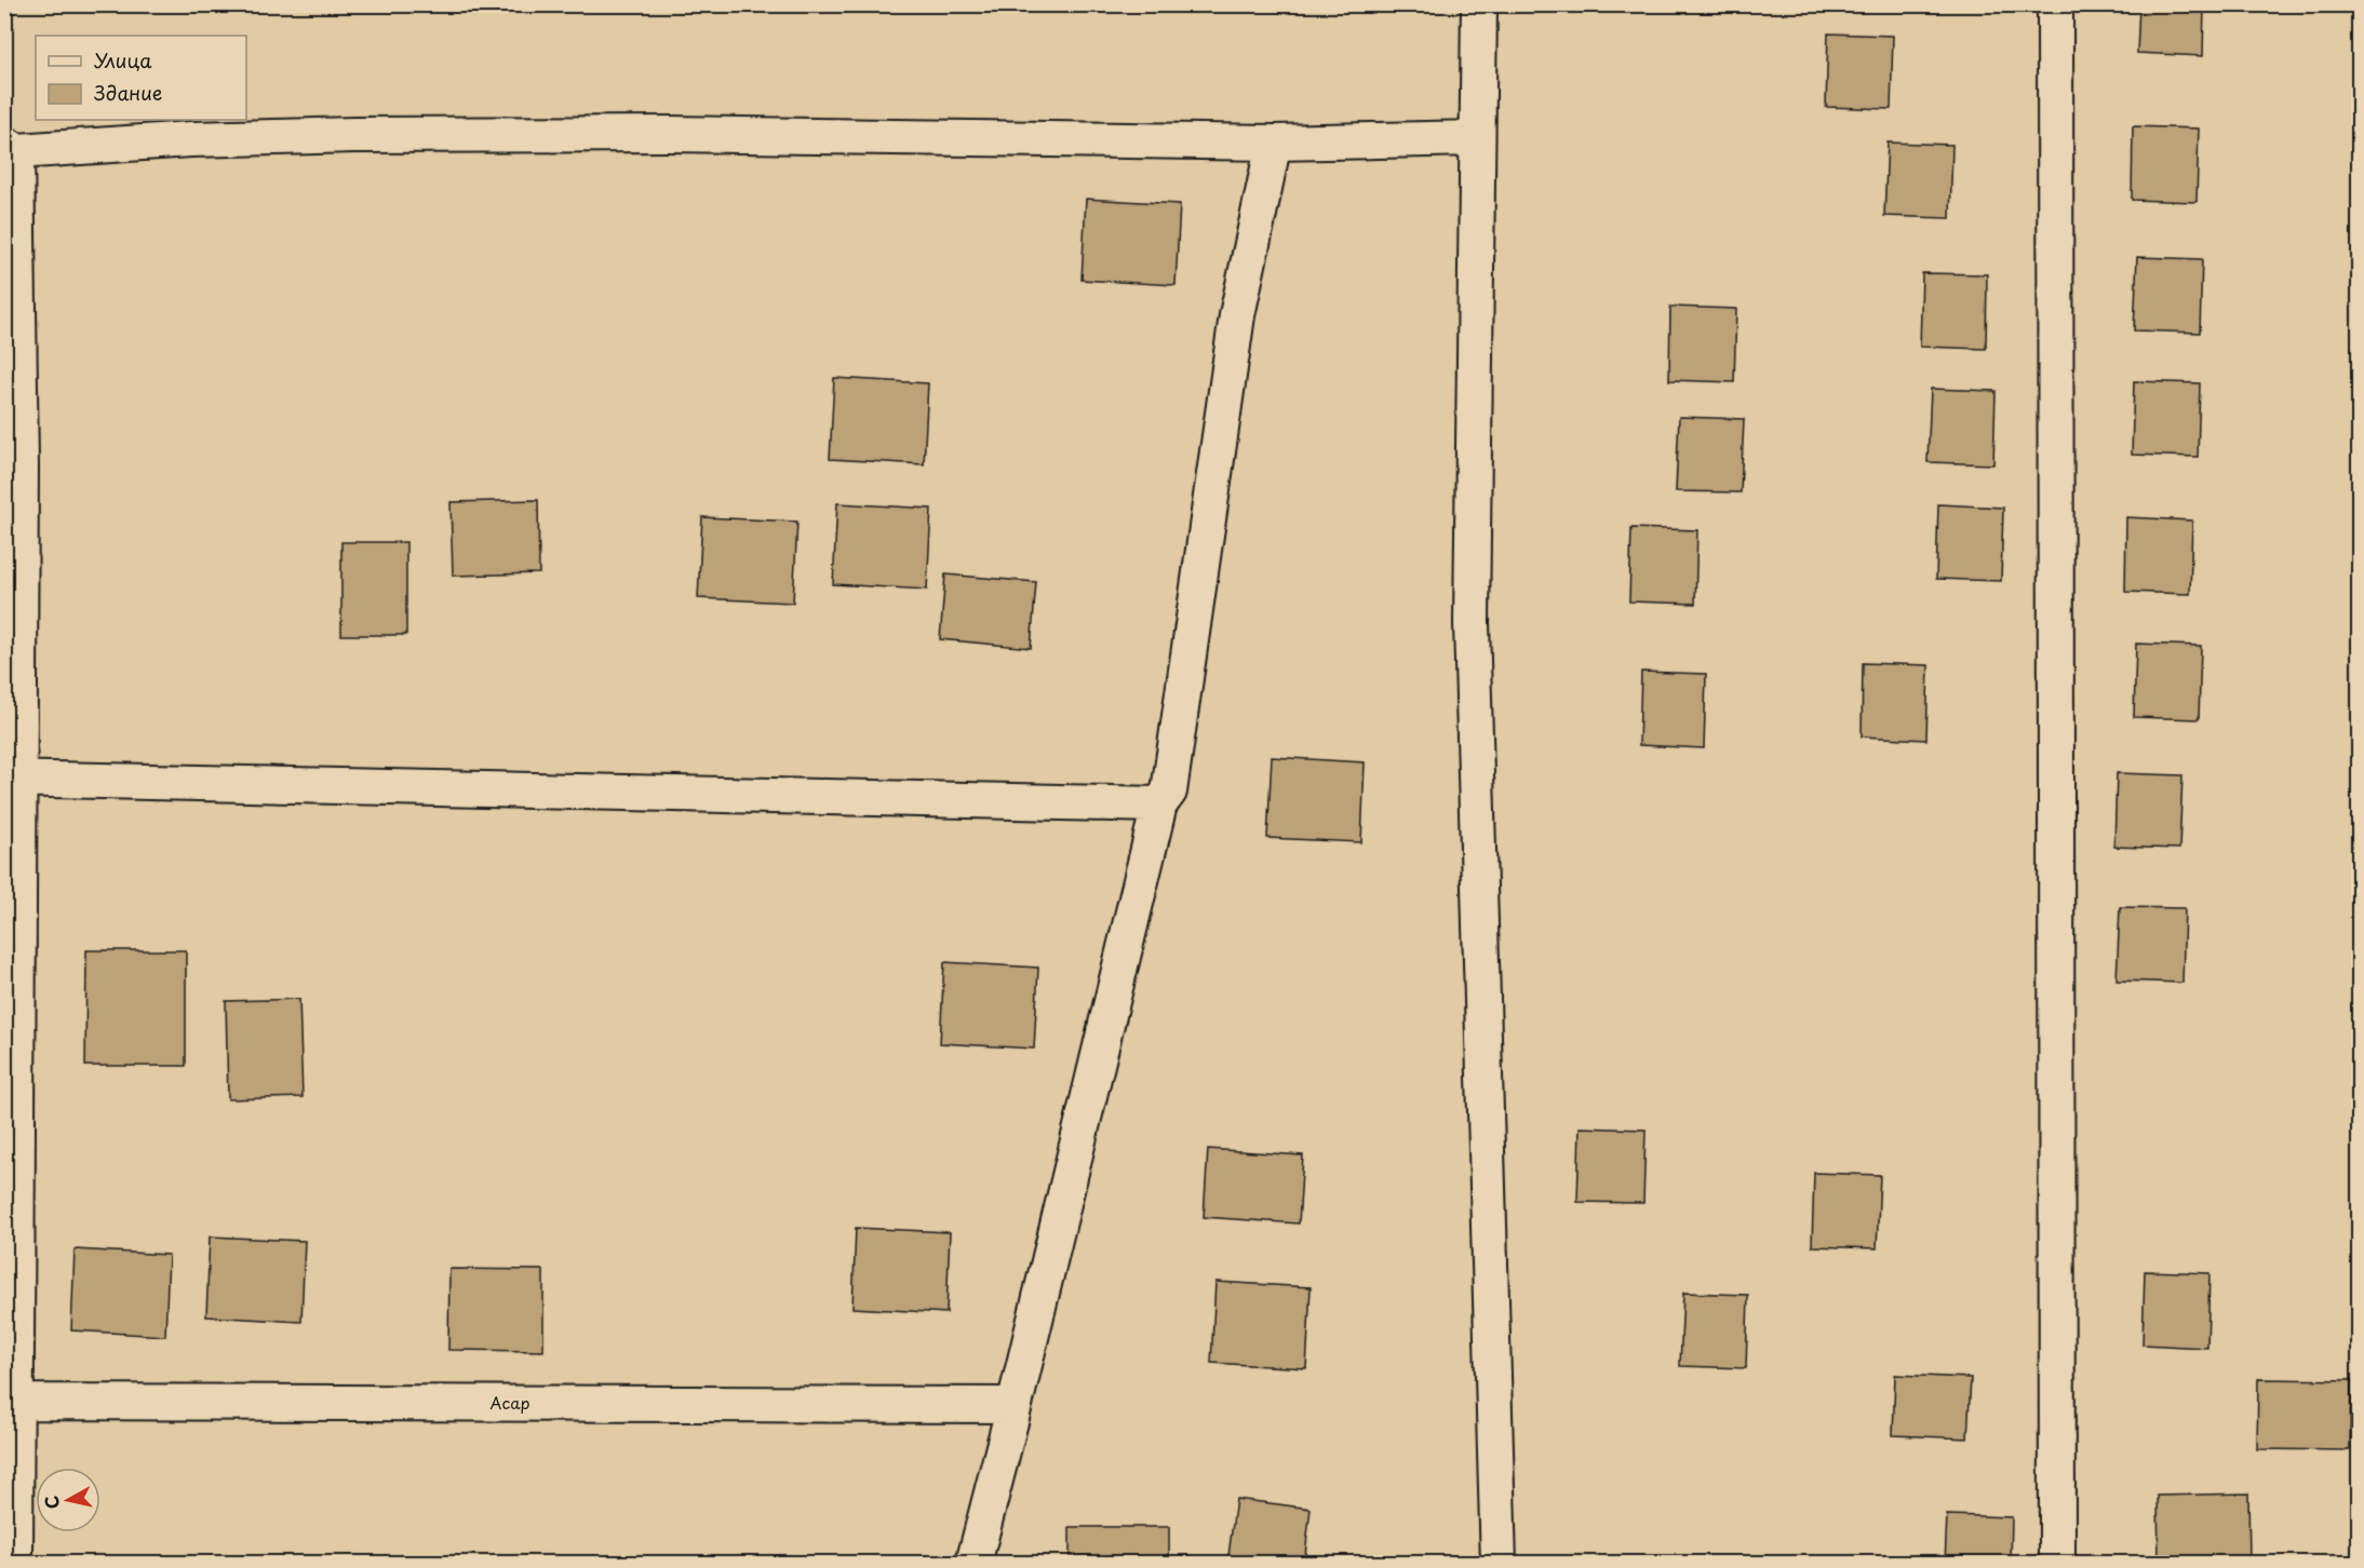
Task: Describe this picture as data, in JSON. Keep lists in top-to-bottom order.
{
  "streets": {
    "street": ["Асар"]
  },
  "legend": ["Улица", "Здание"],
  "north": "left"
}
